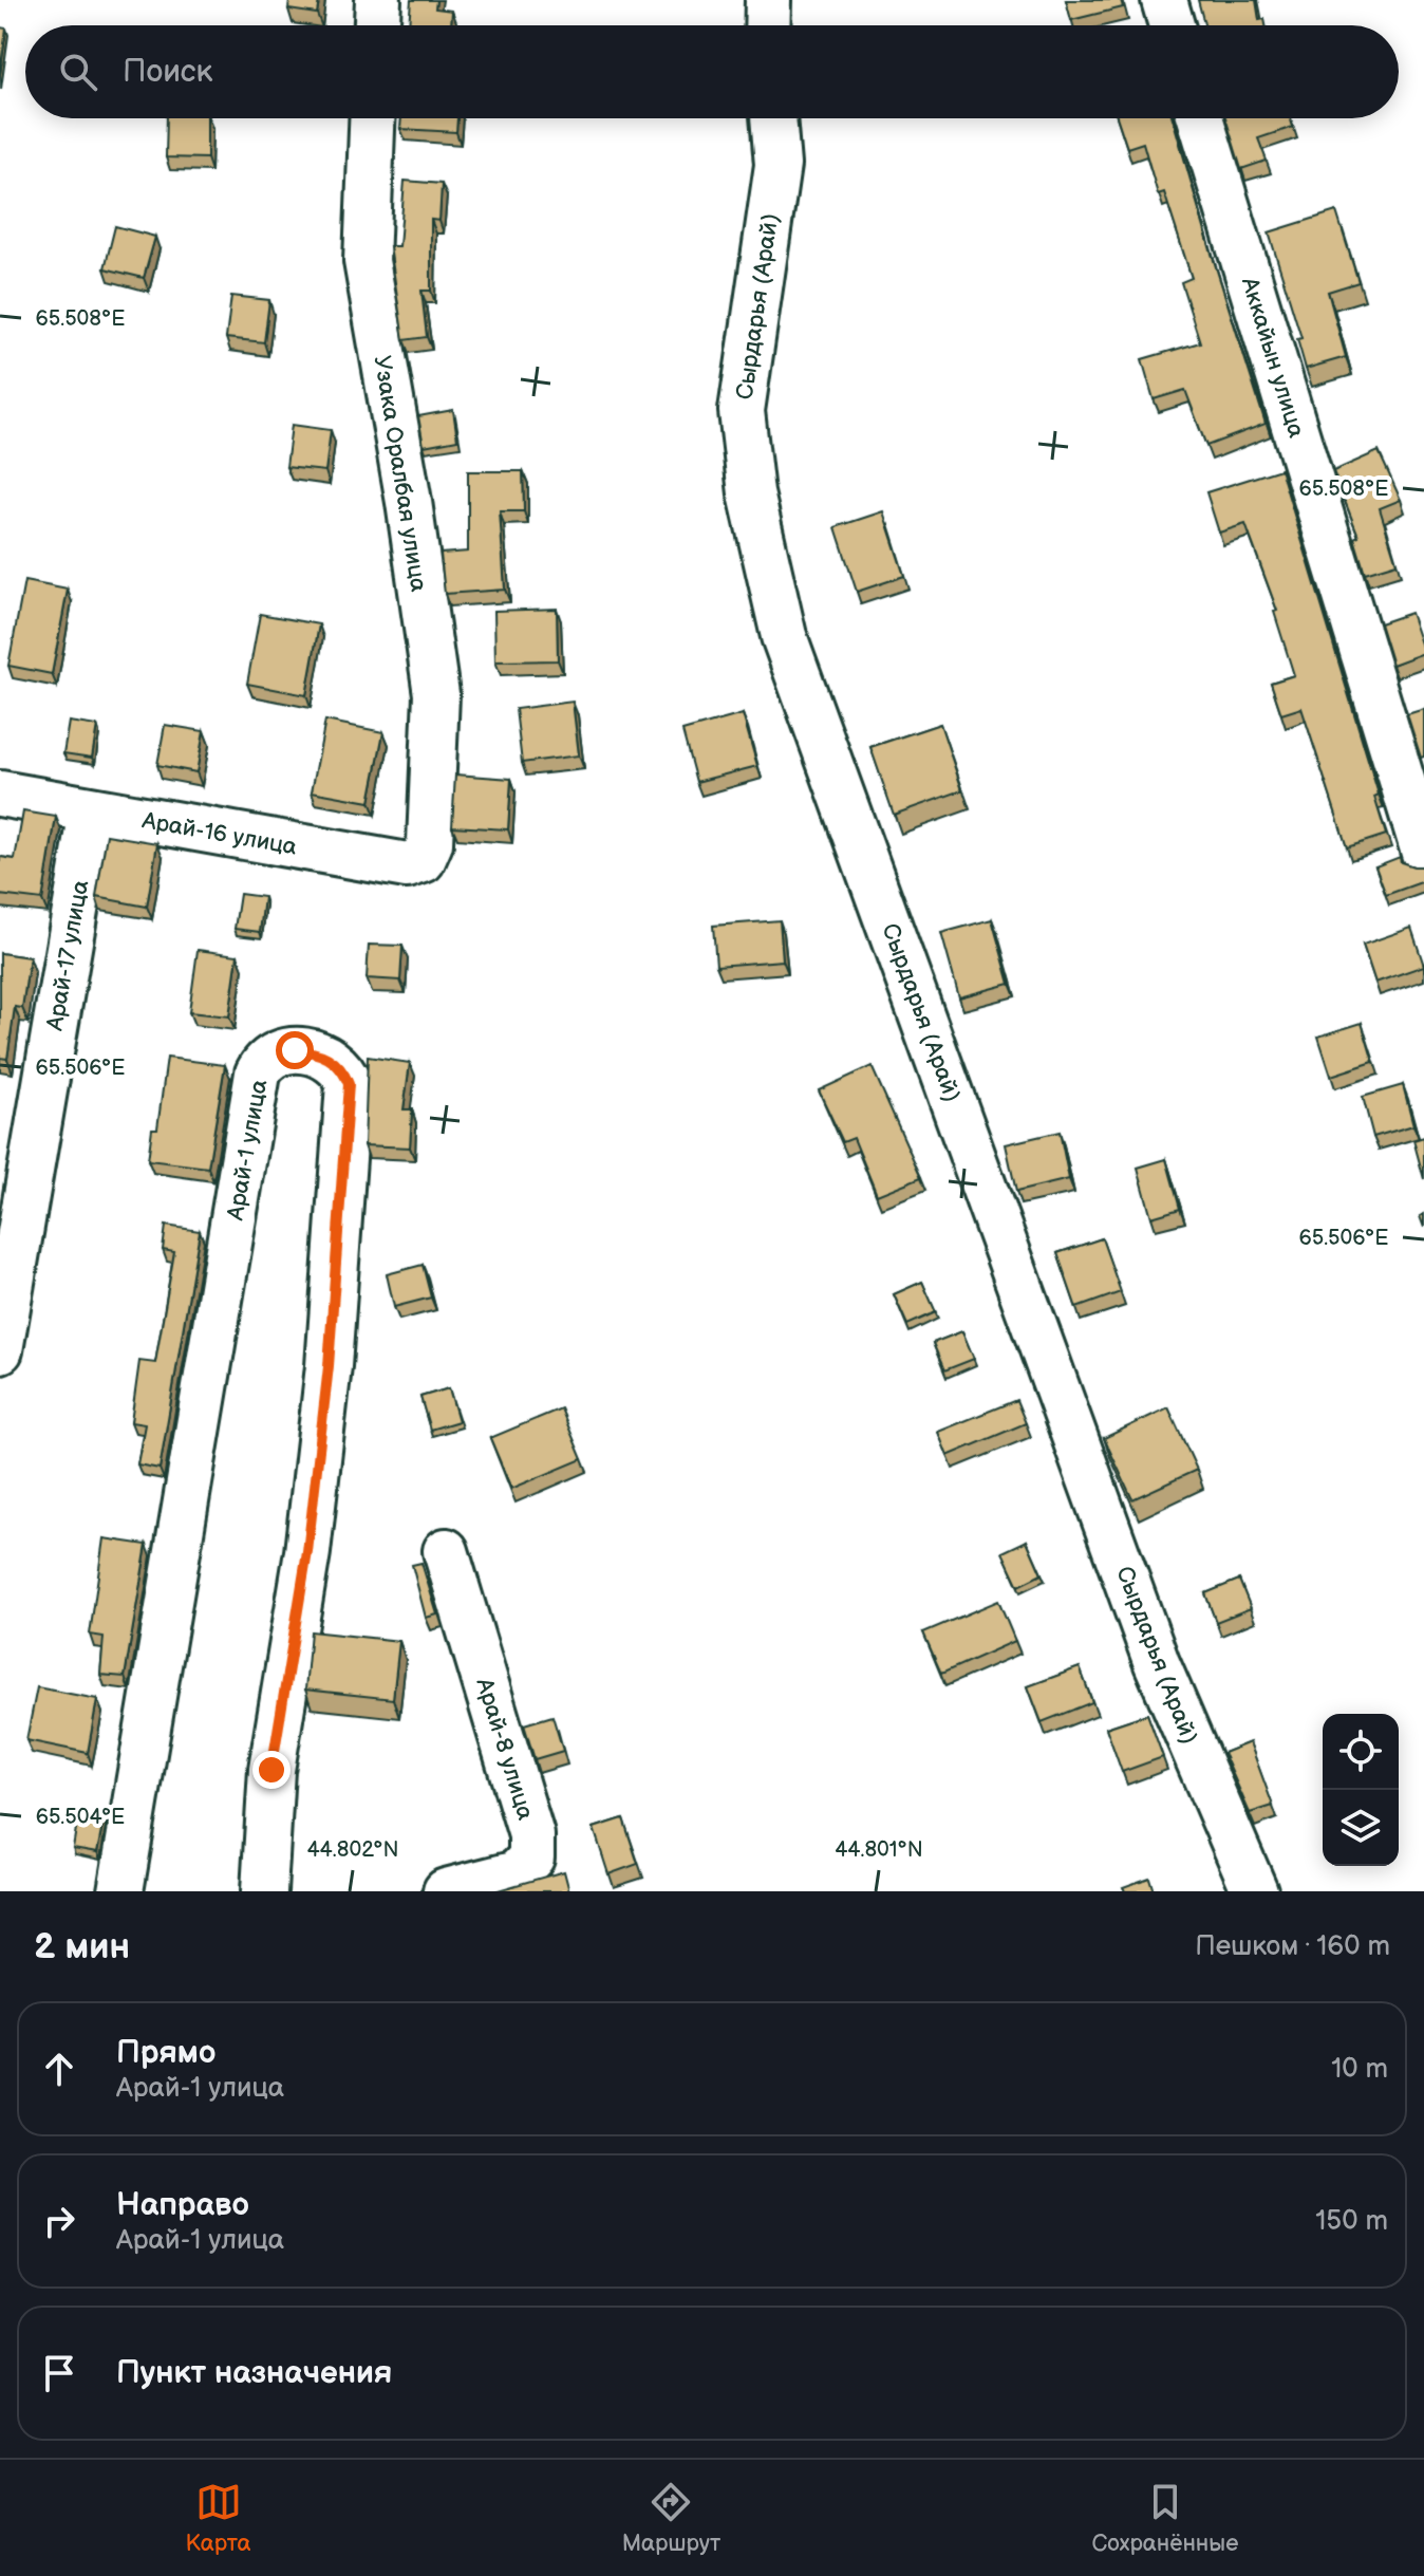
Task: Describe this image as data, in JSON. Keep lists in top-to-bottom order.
{
  "streets": {
    "street": [
      "Сырдарья (Арай)",
      "Аккайын улица",
      "Узака Оралбая улица",
      "Арай-16 улица",
      "Арай-17 улица",
      "Арай-1 улица",
      "Арай-8 улица"
    ]
  },
  "crossings": [
    ["Узака Оралбая улица", "Арай-16 улица"],
    ["Арай-16 улица", "Арай-17 улица"]
  ],
  "page": {
    "search": "Поиск",
    "heading": ["2 мин", "Пешком · 160 m"],
    "list": [
      ["Прямо", "Арай-1 улица", "10 m"],
      ["Направо", "Арай-1 улица", "150 m"],
      "Пункт назначения"
    ],
    "nav": ["Карта", "Маршрут", "Сохранённые"]
  },
  "coordinates": [
    "65.508°E",
    "65.506°E",
    "65.504°E",
    "44.802°N",
    "44.801°N"
  ]
}
